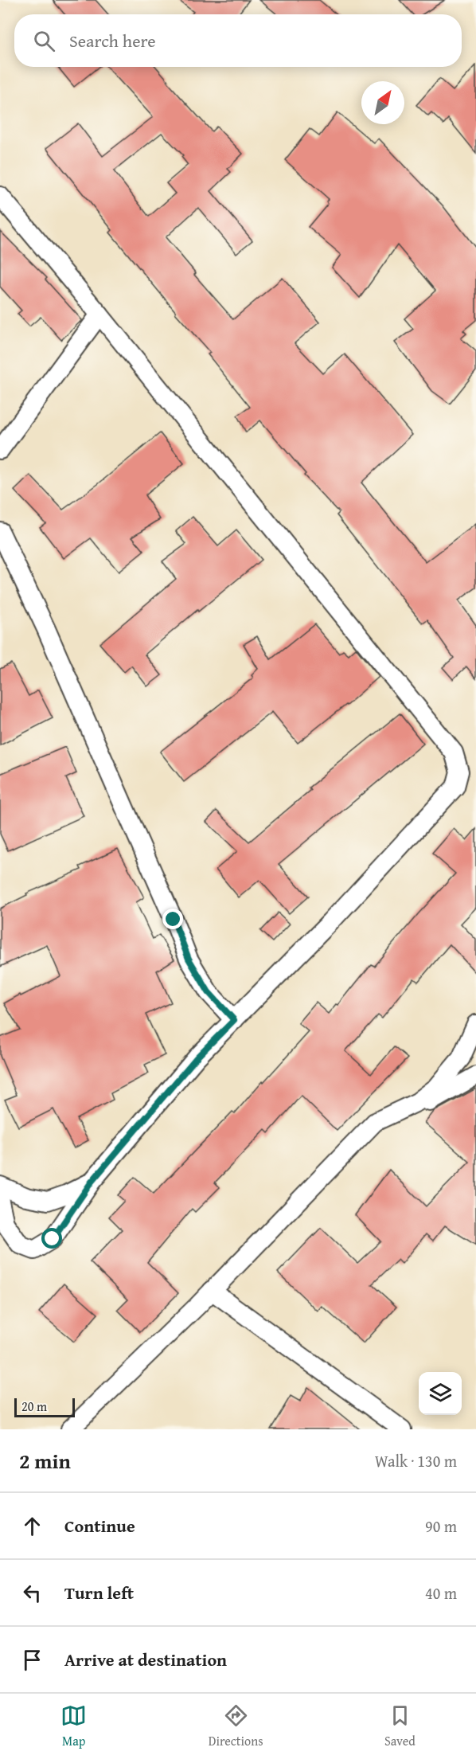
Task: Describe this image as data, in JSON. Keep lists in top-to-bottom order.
{
  "scale_bar": "20 m",
  "north": "top right",
  "page": {
    "search": "Search here",
    "scale": "20 m",
    "heading": ["2 min", "Walk · 130 m"],
    "list": [
      ["Continue", "90 m"],
      ["Turn left", "40 m"],
      "Arrive at destination"
    ],
    "nav": ["Map", "Directions", "Saved"]
  }
}
